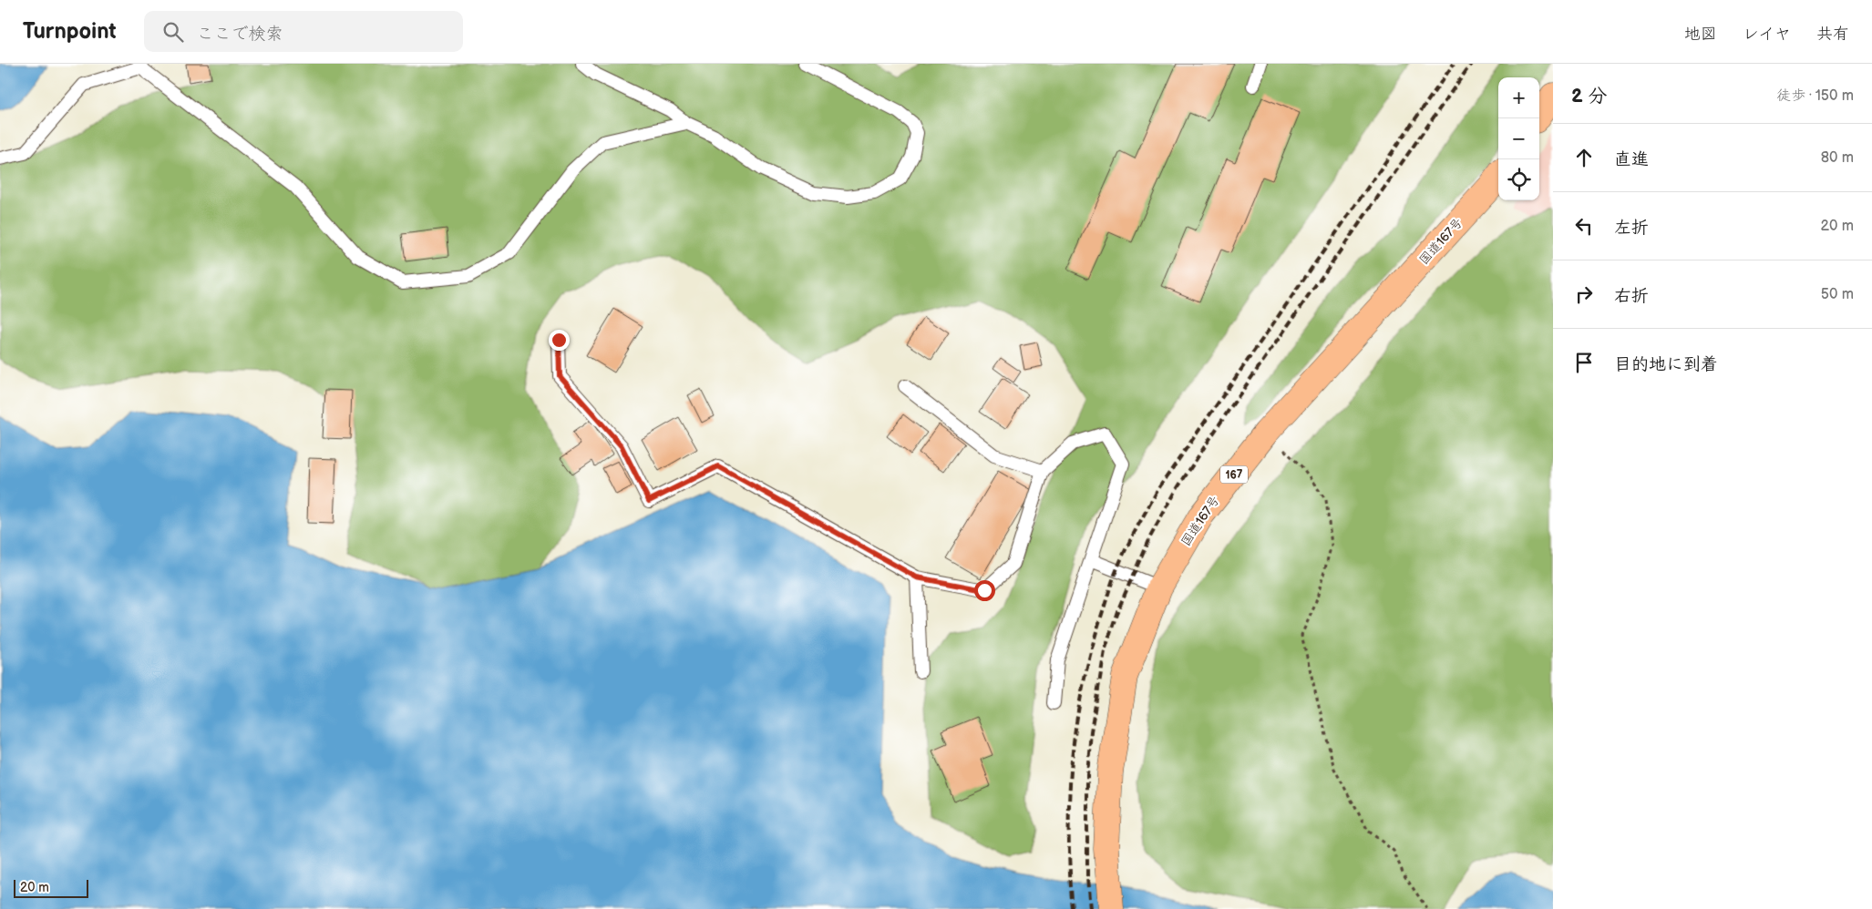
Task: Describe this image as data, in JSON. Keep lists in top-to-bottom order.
{
  "streets": {
    "highway": ["国道167号", "167"]
  },
  "scale_bar": "20 m",
  "page": {
    "header": "Turnpoint",
    "search": "ここで検索",
    "nav": ["地図", "レイヤ", "共有"],
    "heading": ["2 分", "徒歩 · 150 m"],
    "map_buttons": ["+", "−"],
    "list": [
      ["直進", "80 m"],
      ["左折", "20 m"],
      ["右折", "50 m"],
      "目的地に到着"
    ],
    "scale": "20 m"
  }
}
